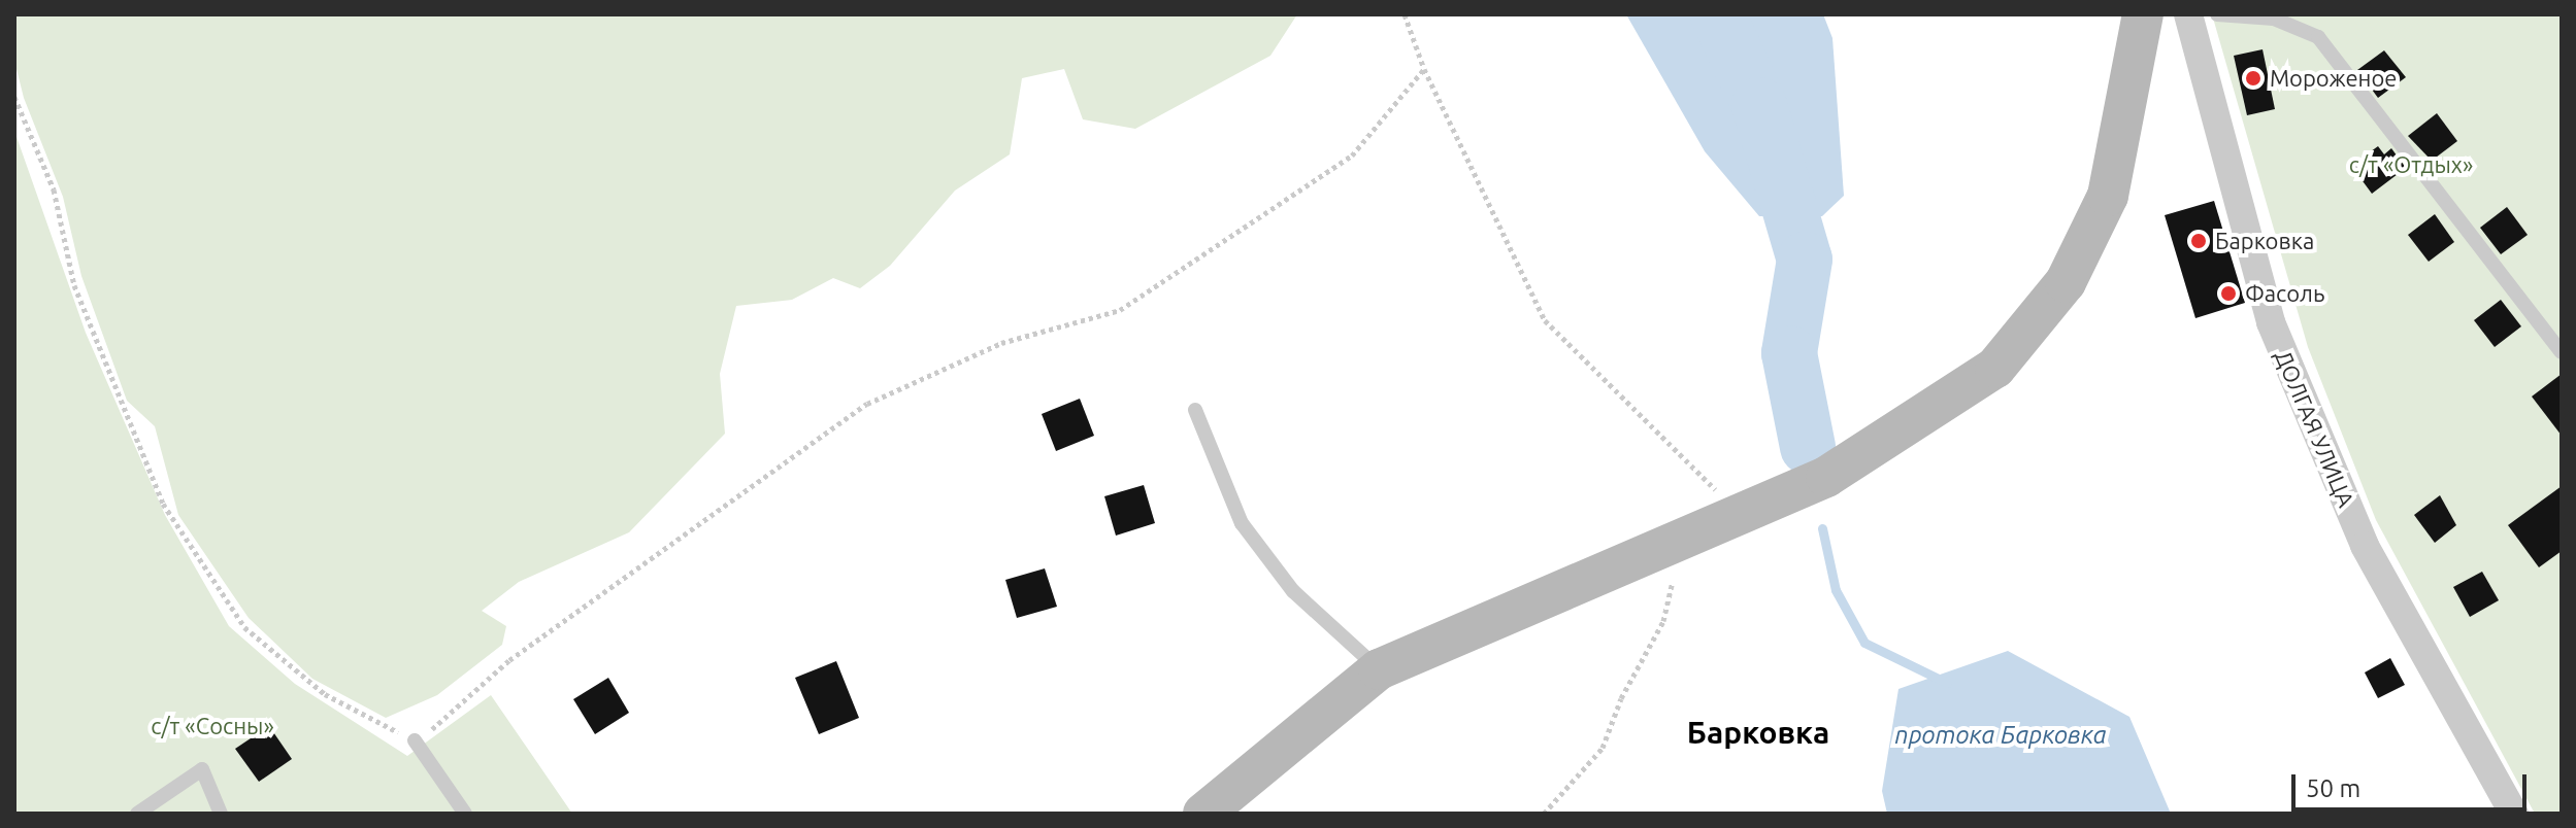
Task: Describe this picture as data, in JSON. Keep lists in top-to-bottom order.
{
  "streets": {
    "street": ["ДОЛГАЯ УЛИЦА"]
  },
  "districts": ["Барковка"],
  "water": ["протока Барковка"],
  "parks": ["с/т «Отдых»", "с/т «Сосны»"],
  "places": ["Мороженое", "Барковка", "Фасоль"],
  "scale_bar": "50 m"
}
